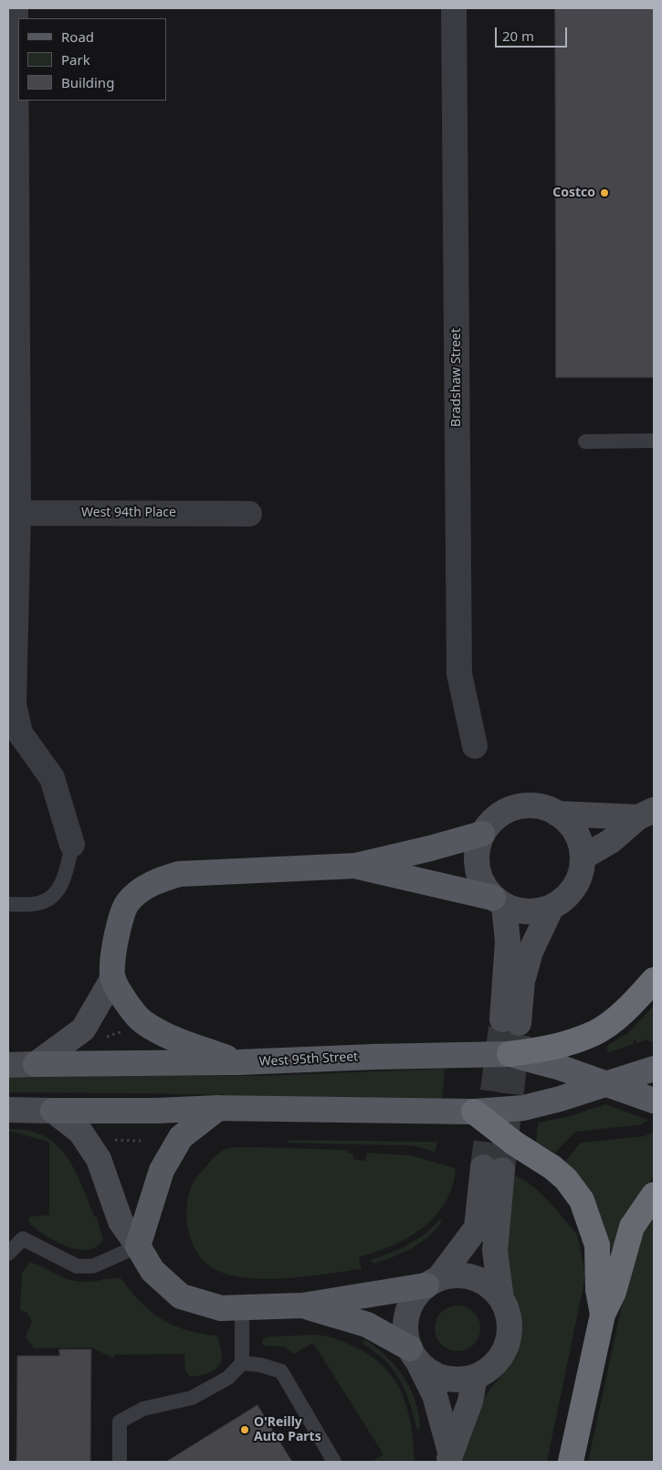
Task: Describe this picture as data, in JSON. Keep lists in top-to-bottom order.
{
  "streets": {
    "main road": ["West 95th Street"],
    "street": ["Bradshaw Street", "West 94th Place"]
  },
  "places": ["Costco", "O'Reilly Auto Parts"],
  "legend": ["Road", "Park", "Building"],
  "scale_bar": "20 m"
}
